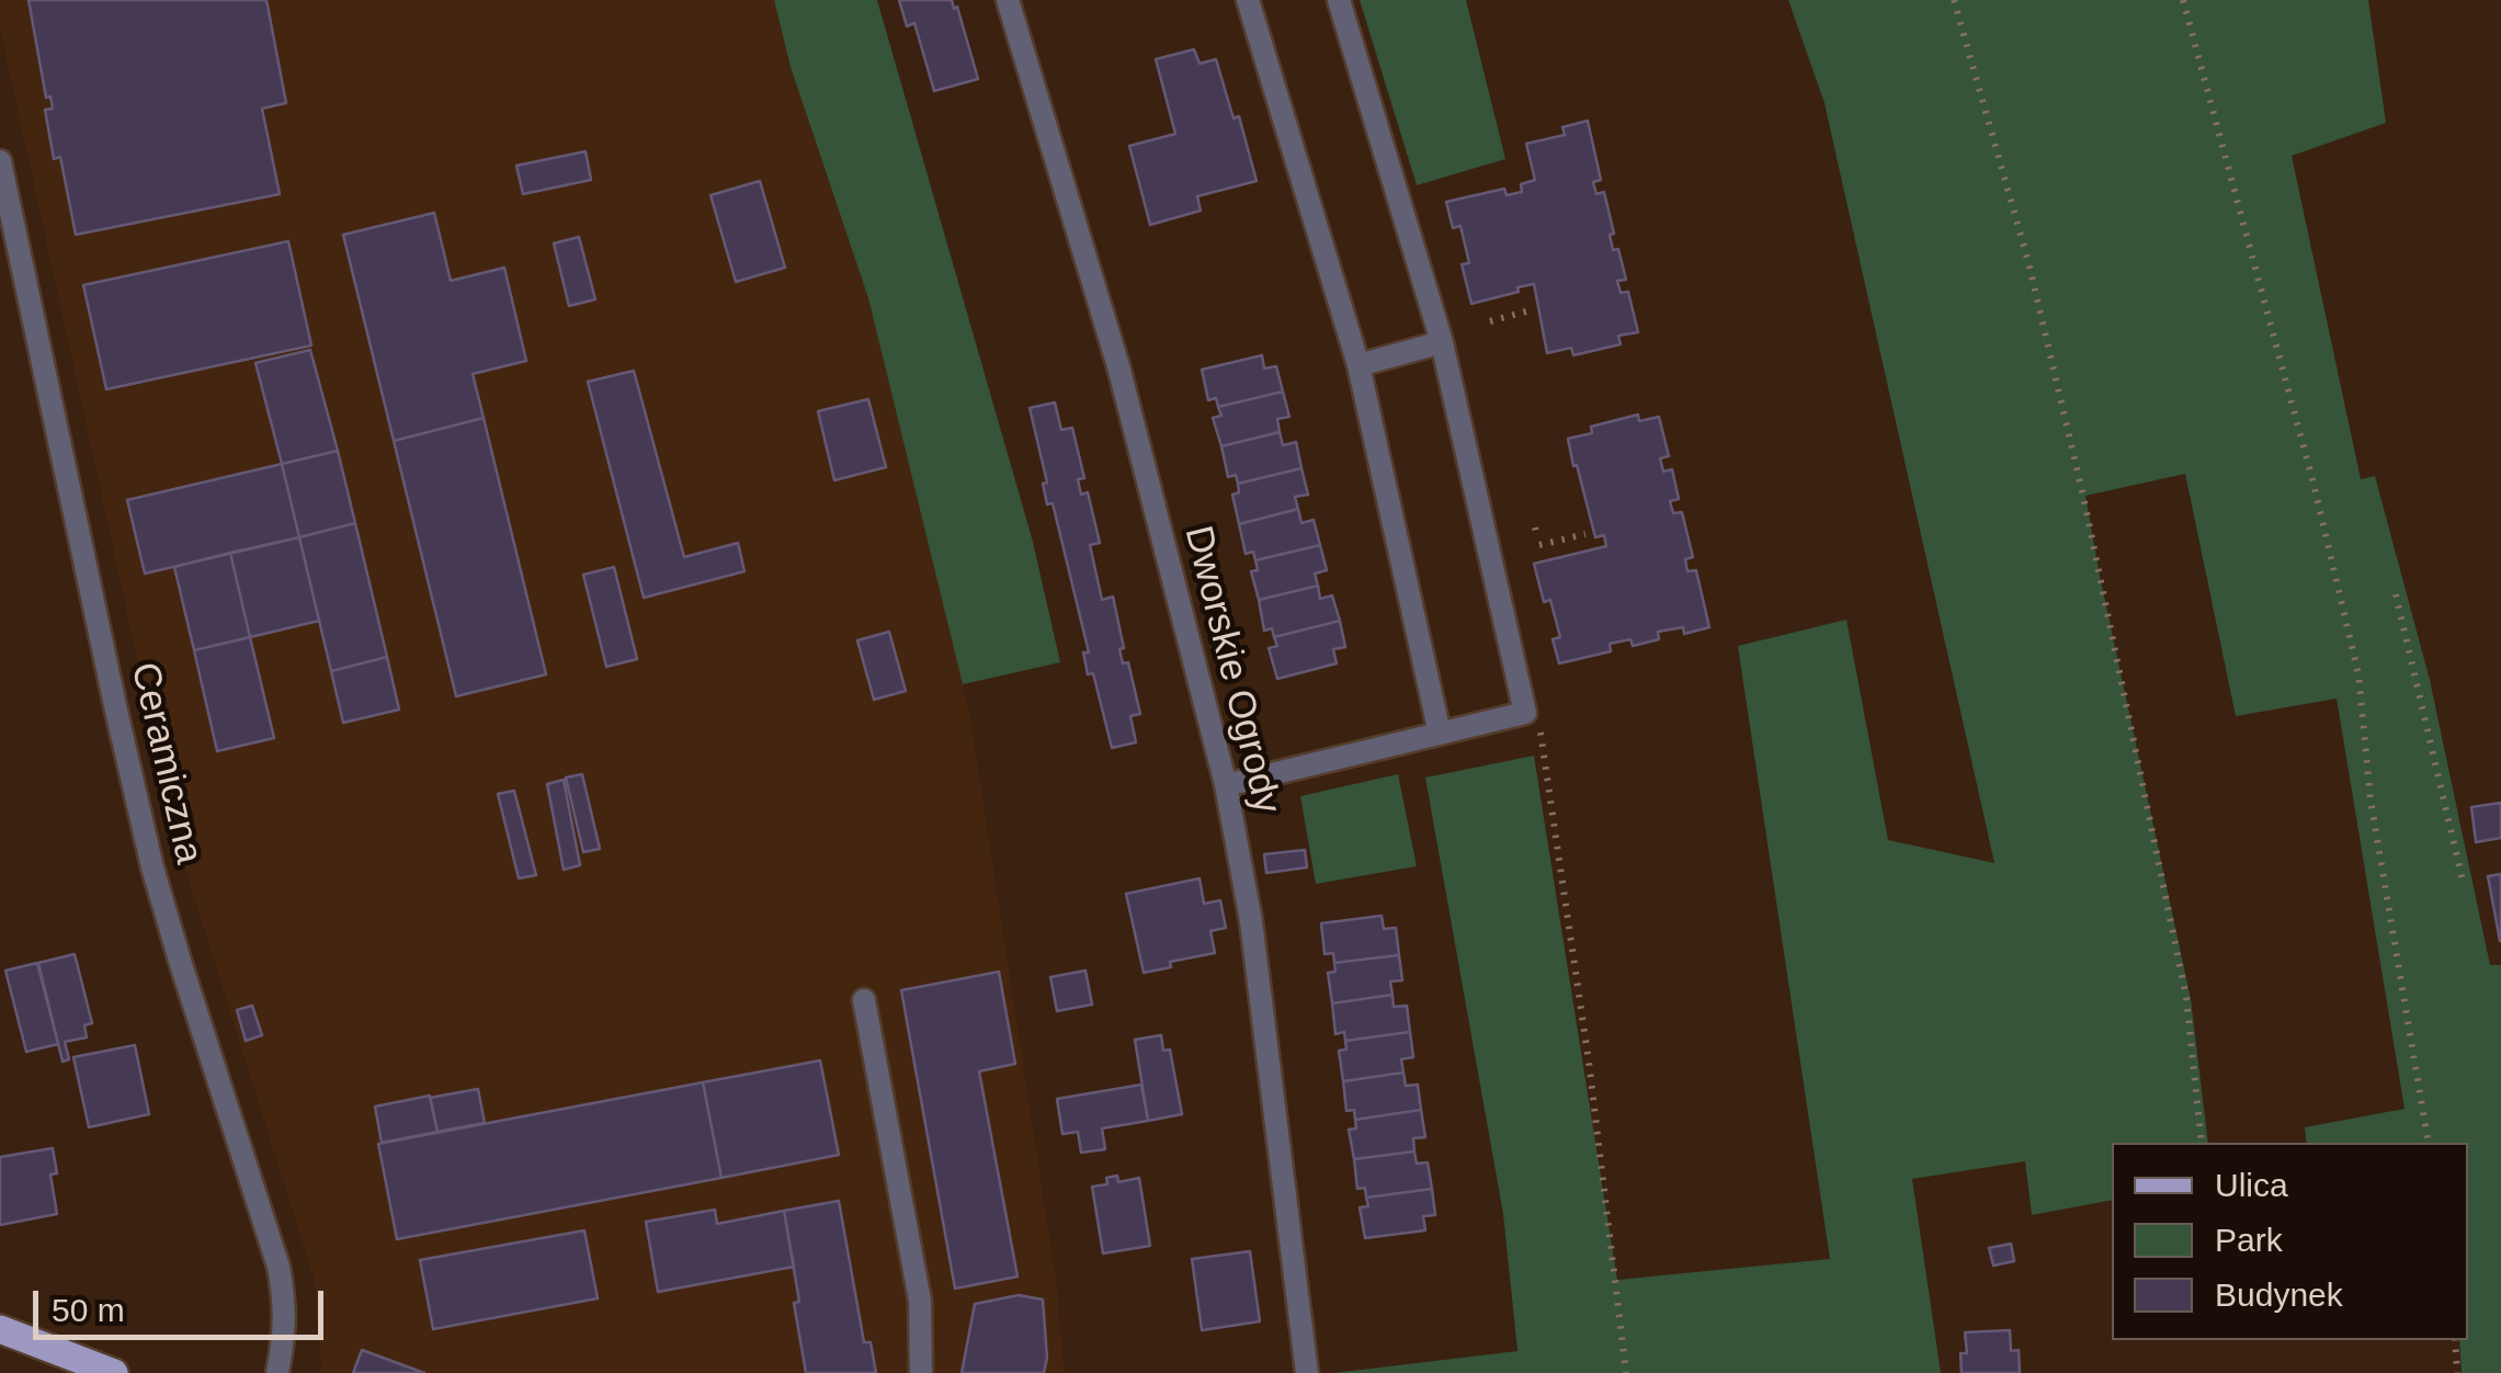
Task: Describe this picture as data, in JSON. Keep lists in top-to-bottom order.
{
  "streets": {
    "street": ["Dworskie Ogrody", "Ceramiczna"]
  },
  "legend": ["Ulica", "Park", "Budynek"],
  "scale_bar": "50 m"
}
